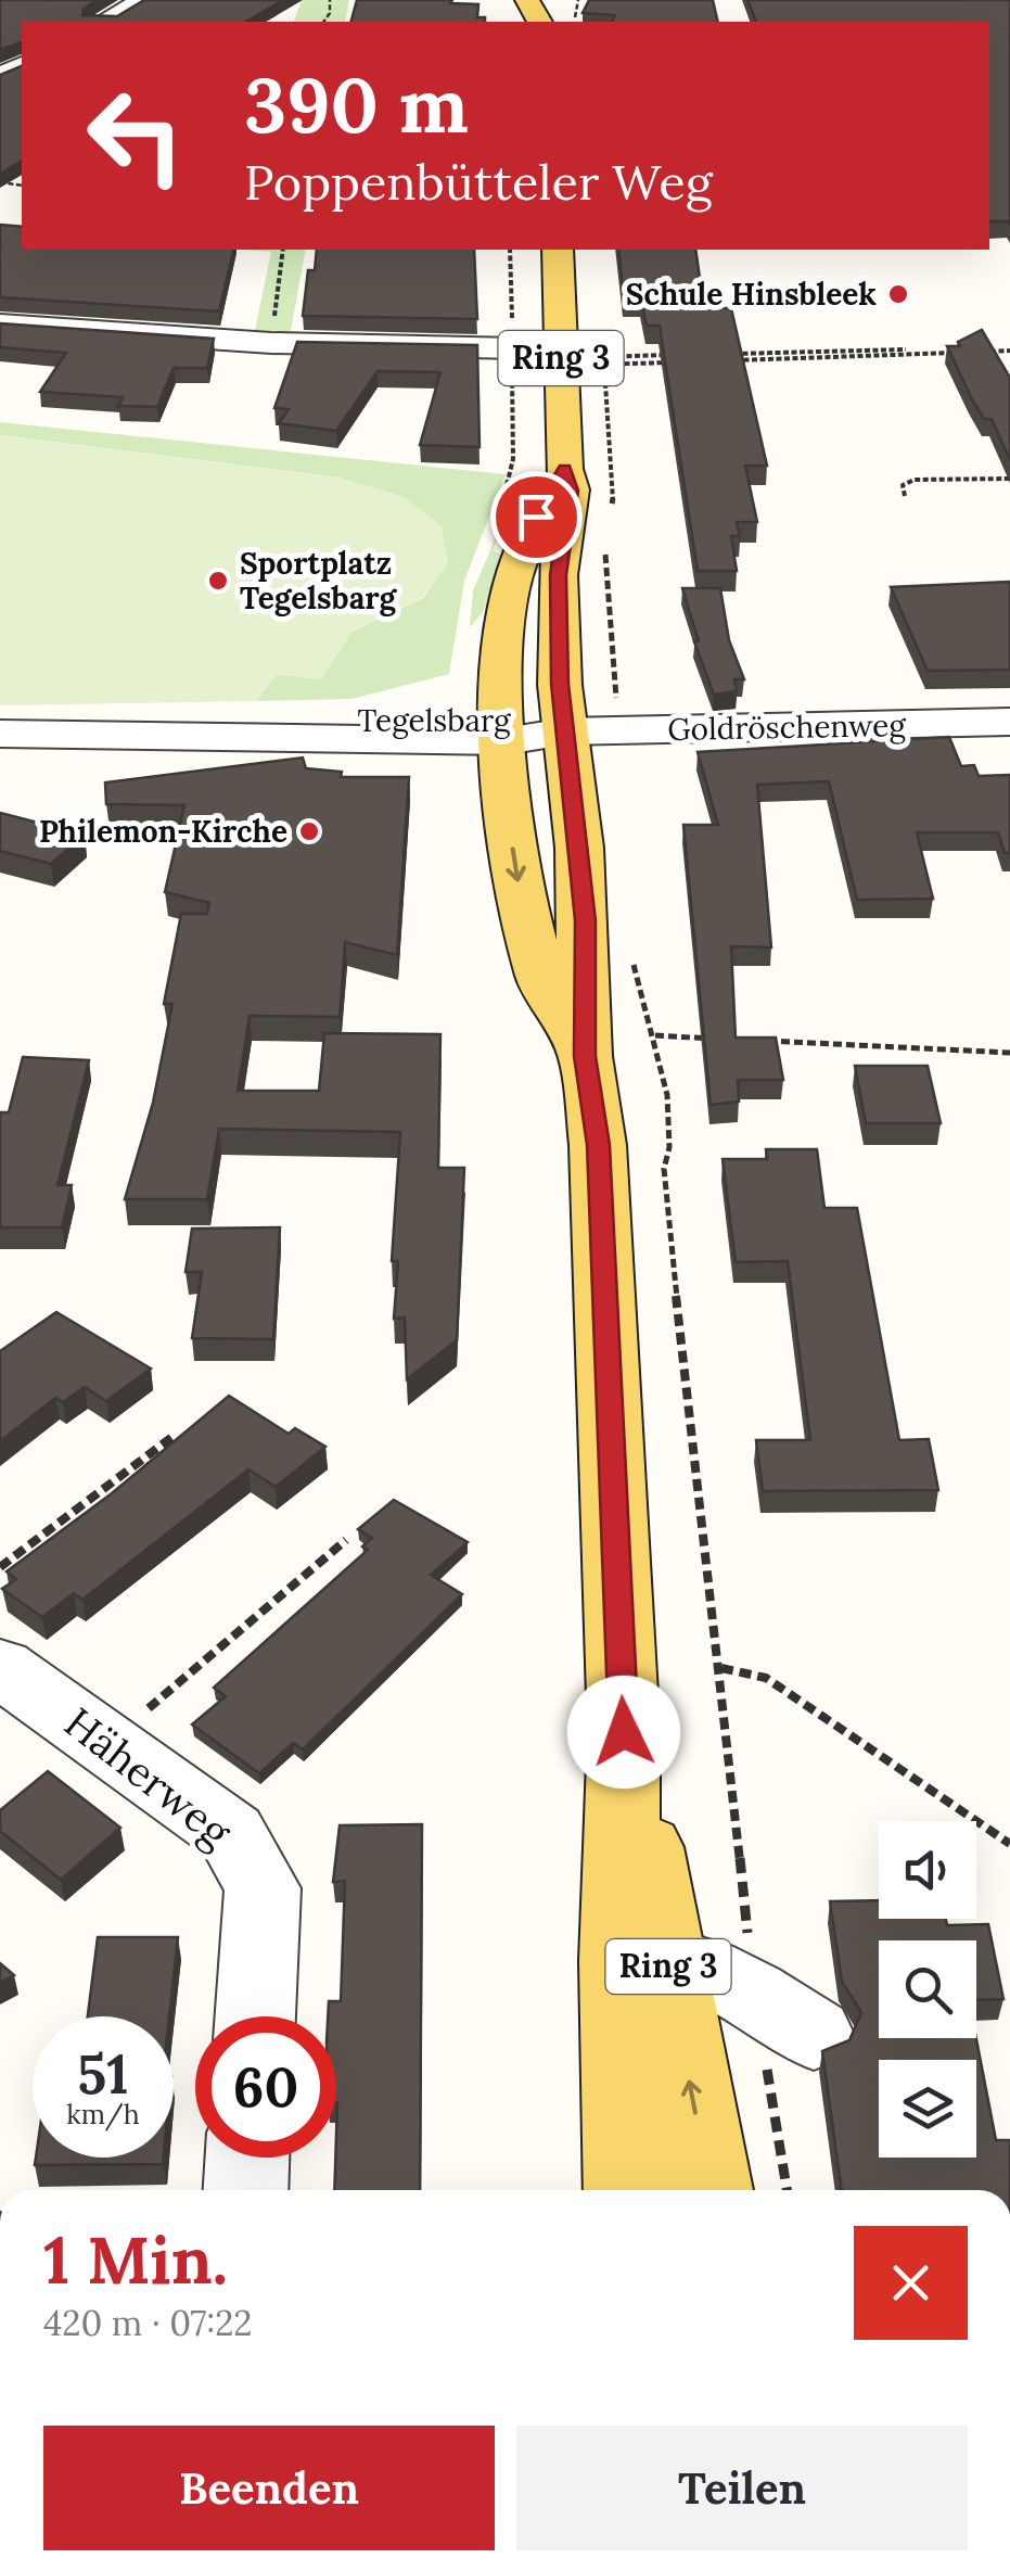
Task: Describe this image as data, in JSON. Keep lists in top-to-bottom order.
{
  "streets": {
    "main road": ["Ring 3"],
    "street": ["Tegelsbarg", "Goldröschenweg", "Häherweg"]
  },
  "crossings": [
    ["Ring 3", "Tegelsbarg"],
    ["Ring 3", "Goldröschenweg"],
    ["Tegelsbarg", "Goldröschenweg"]
  ],
  "places": ["Schule Hinsbleek", "Sportplatz Tegelsbarg", "Philemon-Kirche"],
  "page": {
    "turn": ["390 m", "Poppenbütteler Weg"],
    "speed": "51 km/h",
    "limit": "60",
    "heading": ["1 Min.", "420 m · 07:22"],
    "buttons": ["Beenden", "Teilen"]
  }
}
